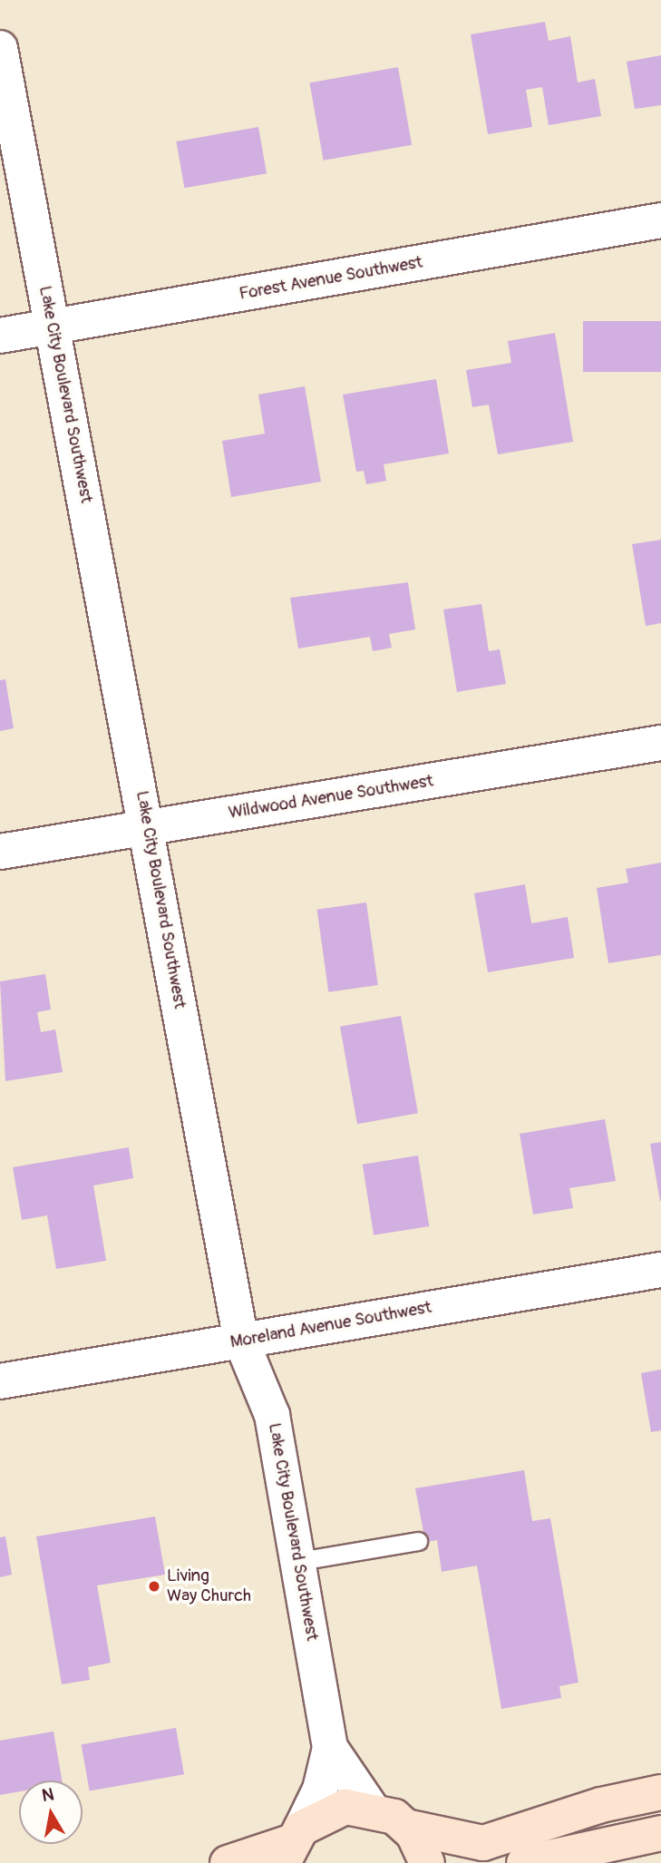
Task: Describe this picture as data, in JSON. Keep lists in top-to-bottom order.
{
  "streets": {
    "street": [
      "Forest Avenue Southwest",
      "Lake City Boulevard Southwest",
      "Wildwood Avenue Southwest",
      "Moreland Avenue Southwest"
    ]
  },
  "crossings": [
    ["Forest Avenue Southwest", "Lake City Boulevard Southwest"],
    ["Lake City Boulevard Southwest", "Wildwood Avenue Southwest"],
    ["Lake City Boulevard Southwest", "Moreland Avenue Southwest"]
  ],
  "places": ["Living Way Church"],
  "north": "top"
}
